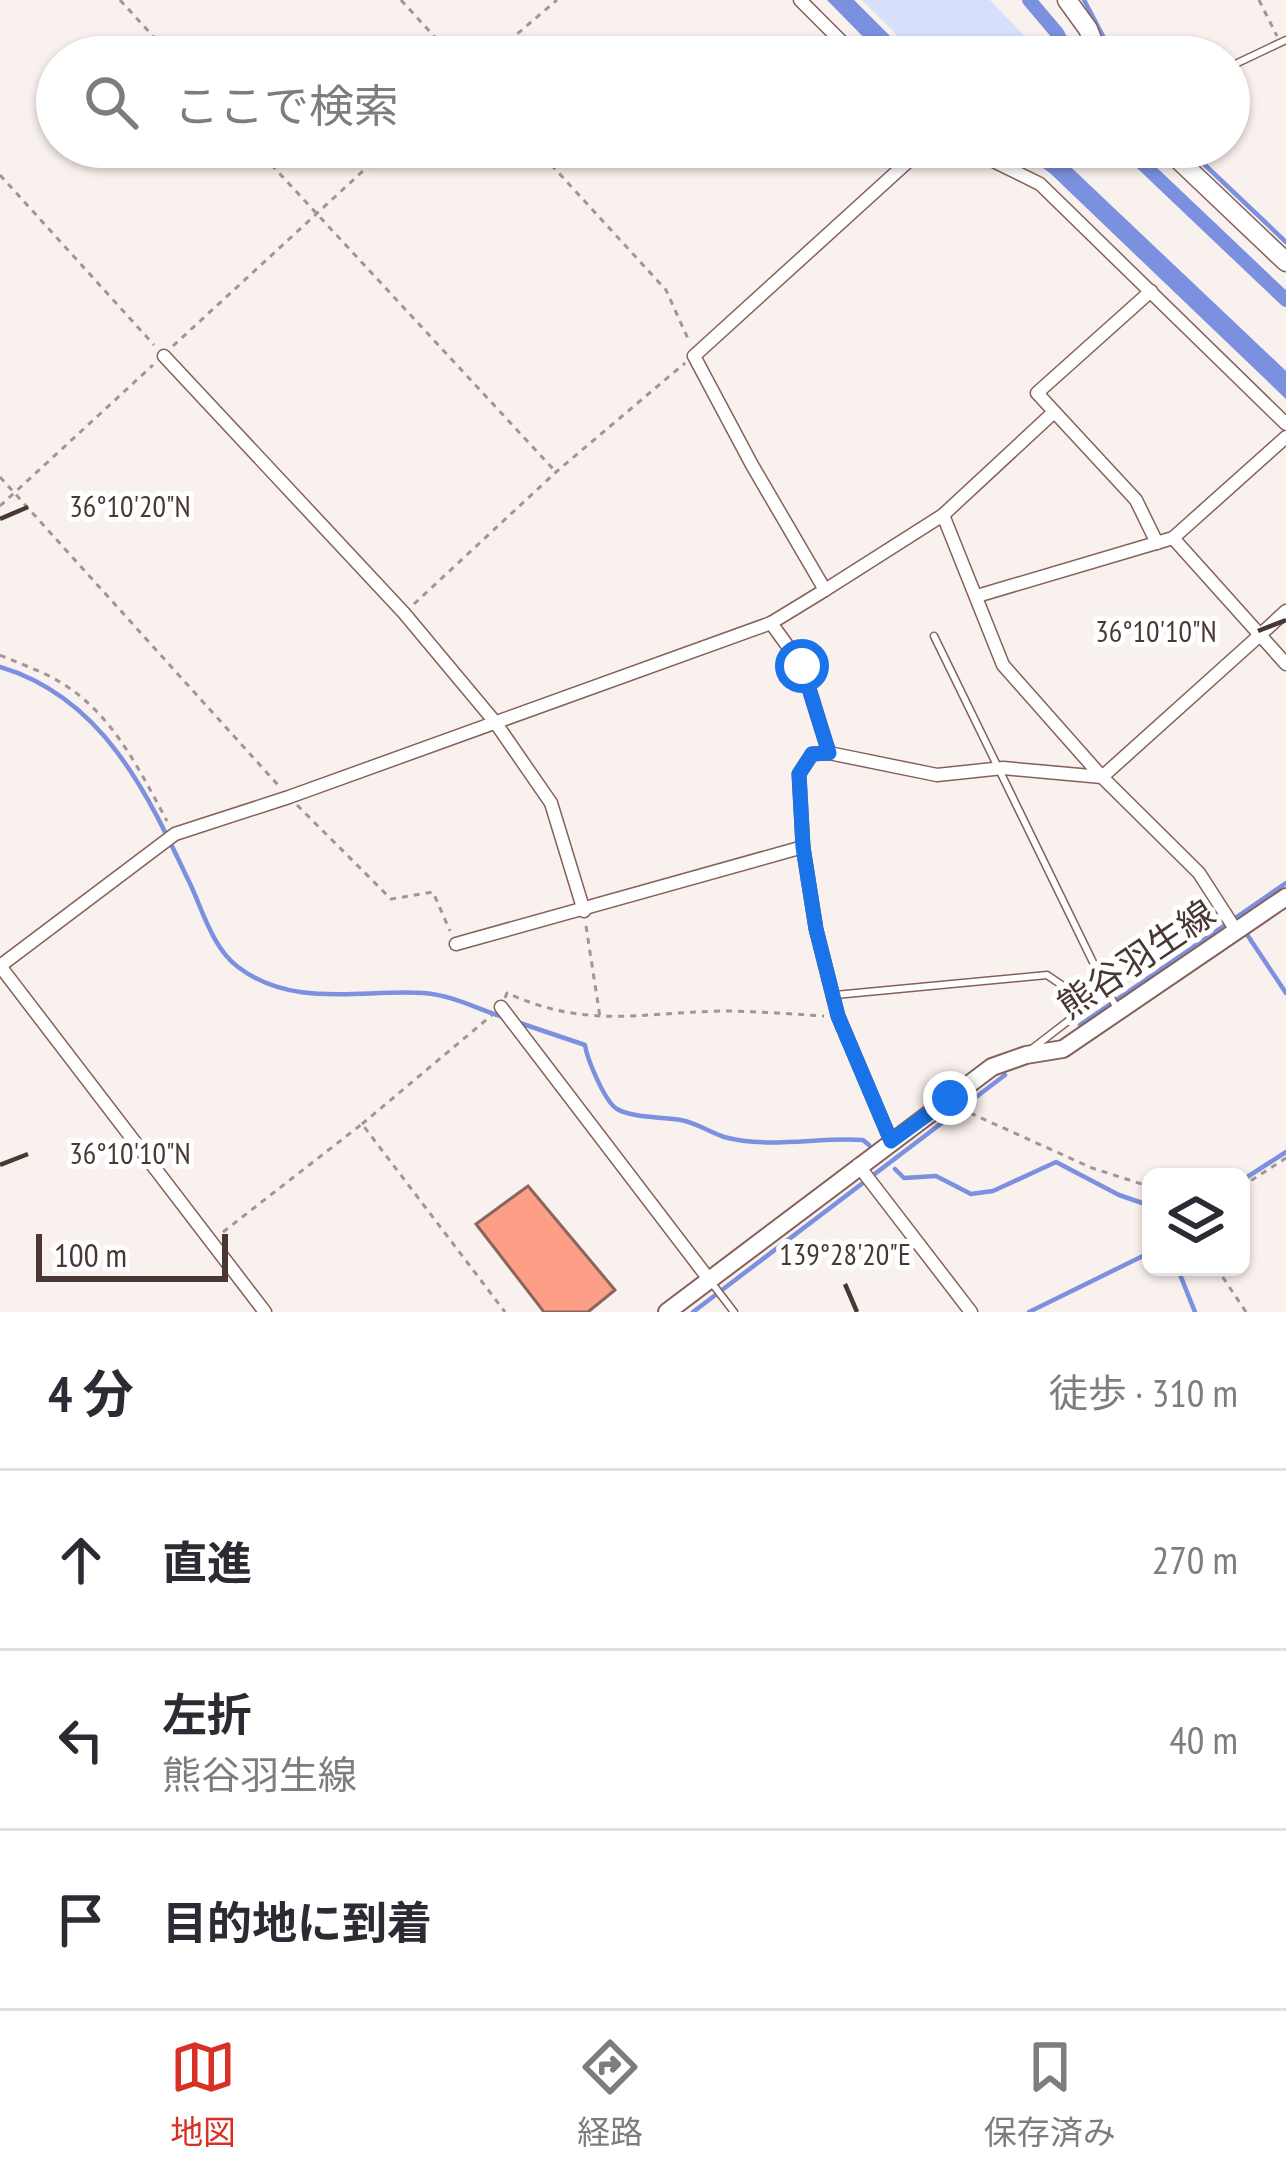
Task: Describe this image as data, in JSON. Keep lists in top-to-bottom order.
{
  "streets": {
    "main road": ["熊谷羽生線"]
  },
  "scale_bar": "100 m",
  "page": {
    "search": "ここで検索",
    "scale": "100 m",
    "heading": ["4 分", "徒歩 · 310 m"],
    "list": [
      ["直進", "270 m"],
      ["左折", "熊谷羽生線", "40 m"],
      "目的地に到着"
    ],
    "nav": ["地図", "経路", "保存済み"]
  },
  "coordinates": ["36°10'20\"N", "36°10'10\"N", "139°28'20\"E"]
}
